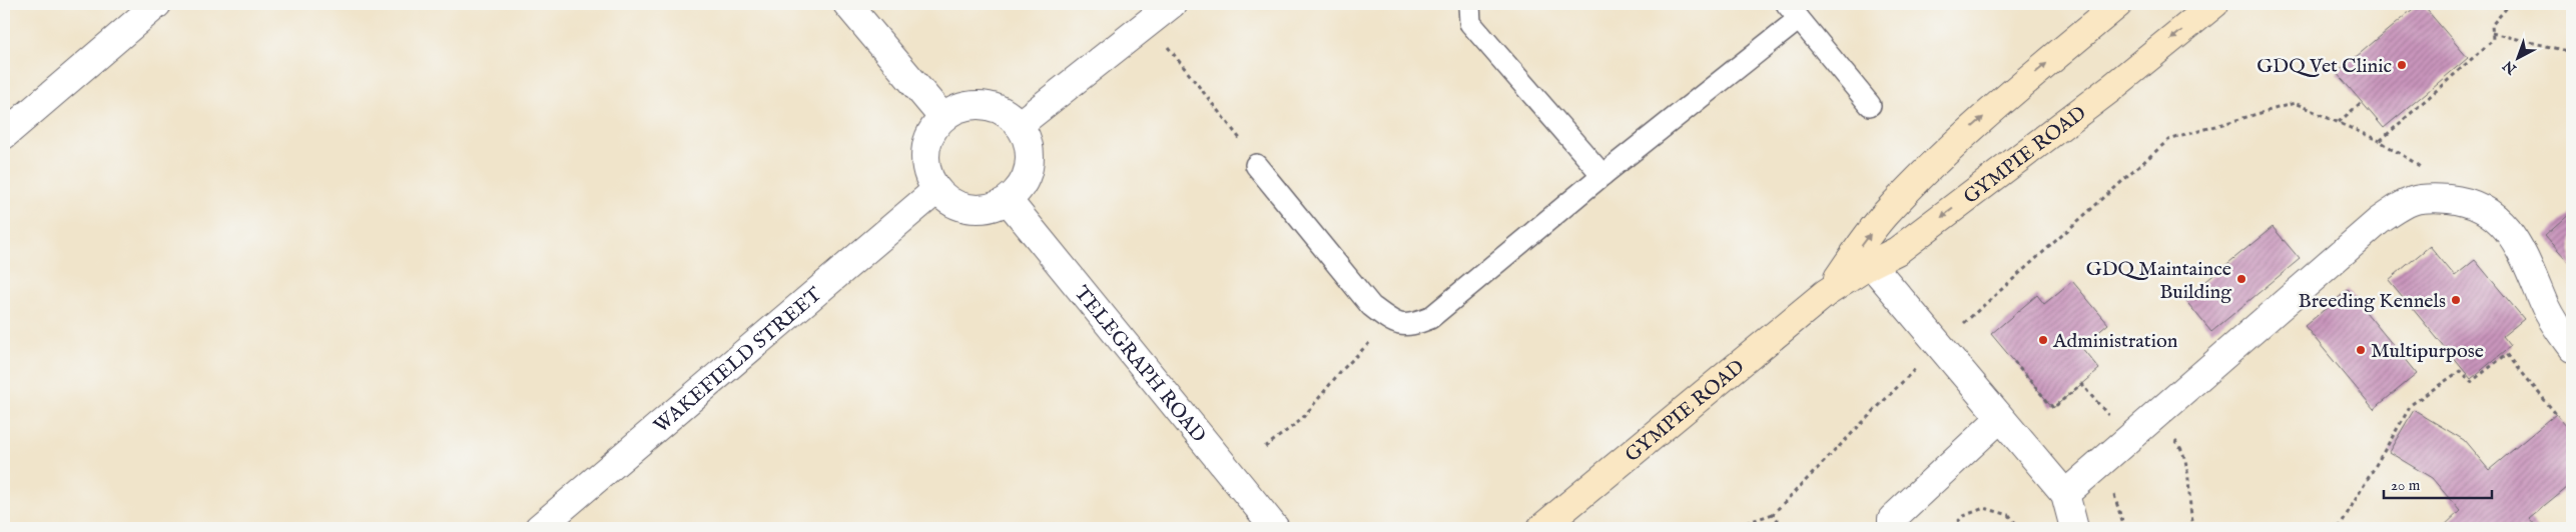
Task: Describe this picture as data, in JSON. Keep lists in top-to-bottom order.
{
  "streets": {
    "main road": ["GYMPIE ROAD"],
    "street": ["WAKEFIELD STREET", "TELEGRAPH ROAD"]
  },
  "crossings": [
    ["WAKEFIELD STREET", "TELEGRAPH ROAD"]
  ],
  "places": [
    "GDQ Vet Clinic",
    "GDQ Maintaince Building",
    "Breeding Kennels",
    "Administration",
    "Multipurpose"
  ],
  "scale_bar": "20 m",
  "north": "bottom left"
}
